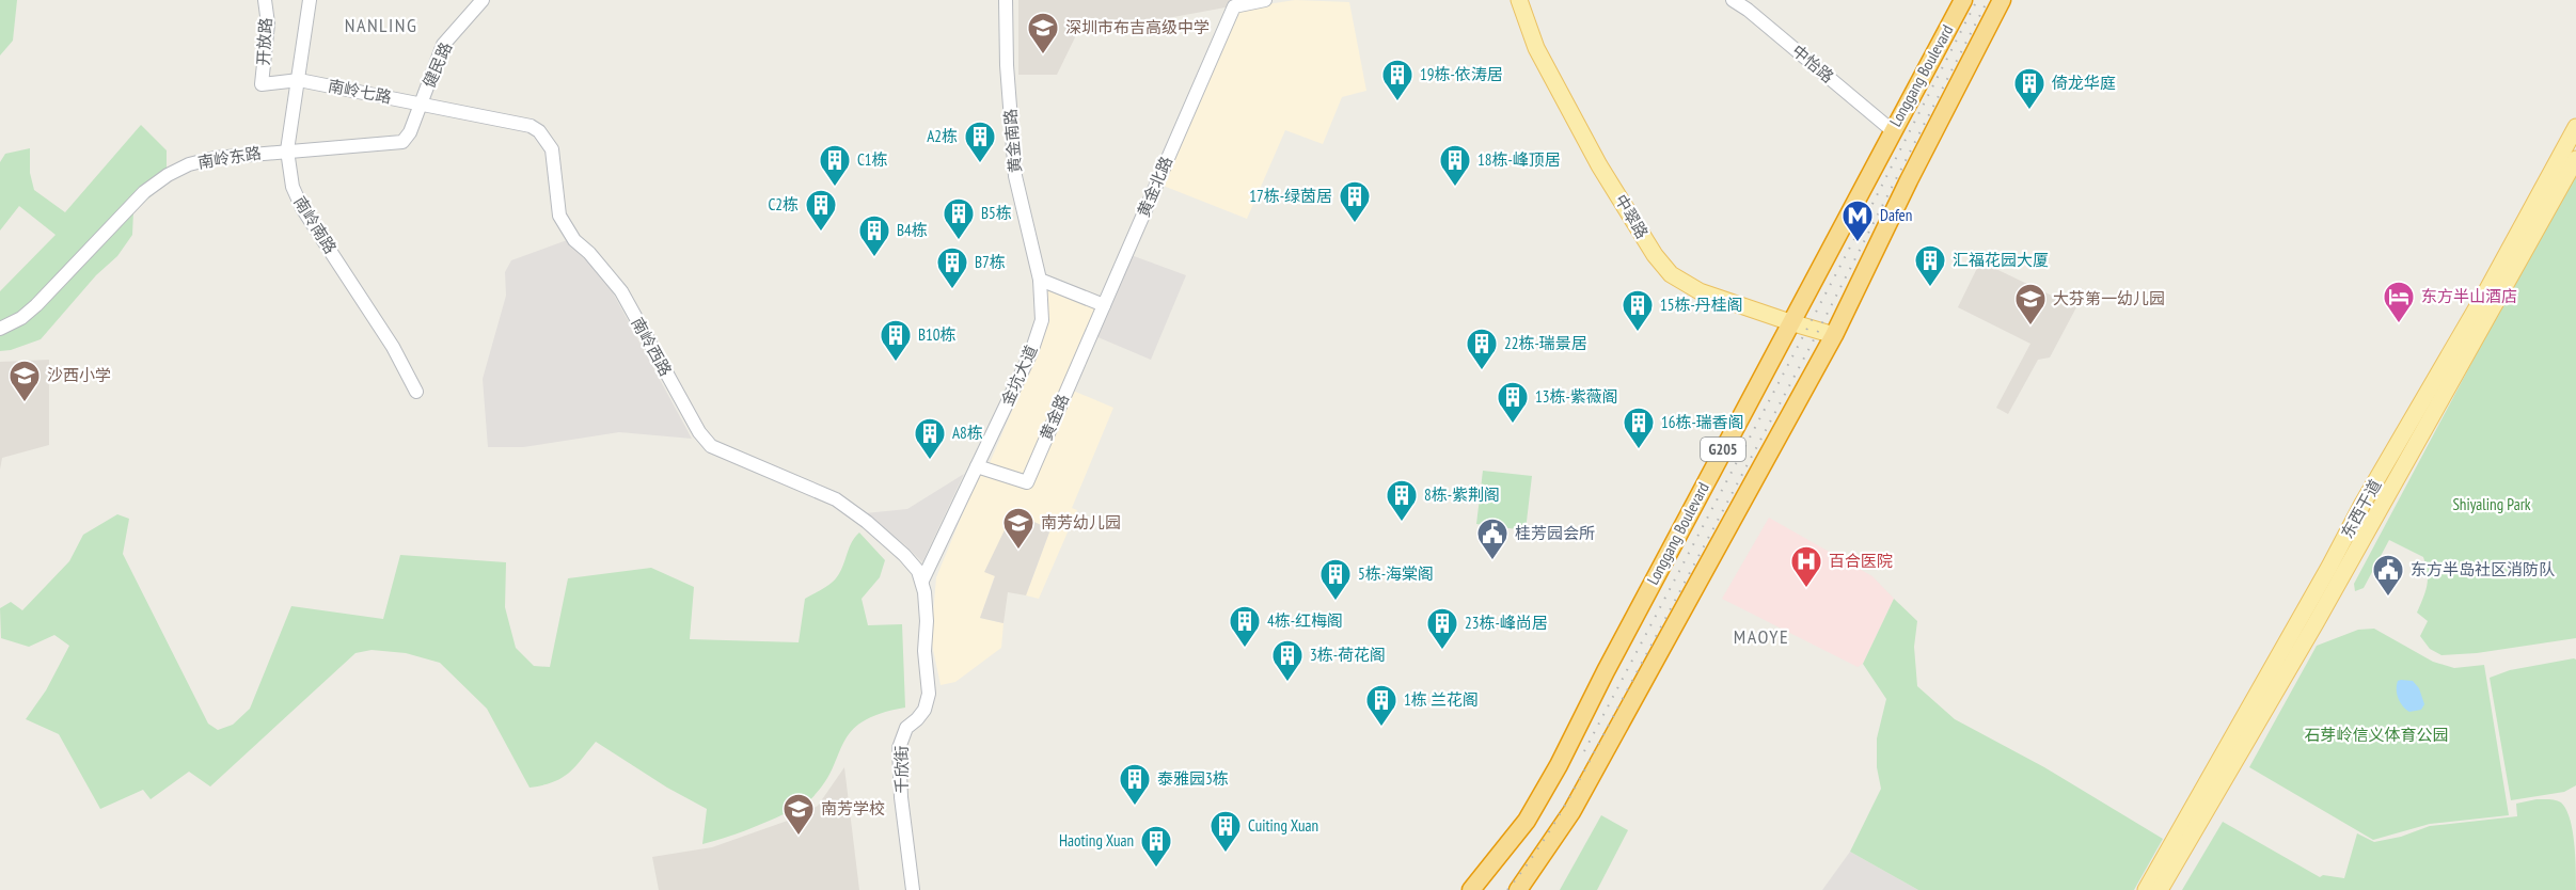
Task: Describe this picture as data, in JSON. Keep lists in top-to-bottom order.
{
  "streets": {
    "highway": ["Longgang Boulevard", "G205"],
    "main road": ["中翠路", "东西干道"],
    "street": [
      "开放路",
      "中怡路",
      "健民路",
      "南岭七路",
      "黄金南路",
      "南岭东路",
      "黄金北路",
      "南岭南路",
      "南岭西路",
      "金坑大道",
      "黄金路",
      "千欣街"
    ]
  },
  "crossings": [
    ["开放路", "南岭七路"],
    ["开放路", "南岭南路"],
    ["中怡路", "Longgang Boulevard"],
    ["健民路", "南岭七路"],
    ["健民路", "南岭东路"],
    ["健民路", "南岭西路"],
    ["Longgang Boulevard", "中翠路"],
    ["南岭七路", "南岭东路"],
    ["南岭七路", "南岭南路"],
    ["南岭七路", "南岭西路"],
    ["黄金南路", "金坑大道"],
    ["南岭东路", "南岭南路"],
    ["南岭东路", "南岭西路"],
    ["黄金北路", "黄金路"],
    ["中翠路", "G205"],
    ["南岭西路", "千欣街"],
    ["金坑大道", "黄金路"]
  ],
  "districts": ["NANLING", "MAOYE"],
  "parks": ["Shiyaling Park", "石芽岭信义体育公园"],
  "places": {
    "school or university": [
      "深圳市布吉高级中学",
      "大芬第一幼儿园",
      "沙西小学",
      "南芳幼儿园",
      "南芳学校"
    ],
    "building": [
      "19栋-依涛居",
      "倚龙华庭",
      "A2栋",
      "C1栋",
      "18栋-峰顶居",
      "17栋-绿茵居",
      "C2栋",
      "B5栋",
      "B4栋",
      "汇福花园大厦",
      "B7栋",
      "15栋-丹桂阁",
      "B10栋",
      "22栋-瑞景居",
      "13栋-紫薇阁",
      "16栋-瑞香阁",
      "A8栋",
      "8栋-紫荆阁",
      "5栋-海棠阁",
      "4栋-红梅阁",
      "23栋-峰尚居",
      "3栋-荷花阁",
      "1栋 兰花阁",
      "泰雅园3栋",
      "Cuiting Xuan",
      "Haoting Xuan"
    ],
    "metro station": ["Dafen"],
    "hotel": ["东方半山酒店"],
    "public building": ["桂芳园会所", "东方半岛社区消防队"],
    "hospital": ["百合医院"]
  }
}
